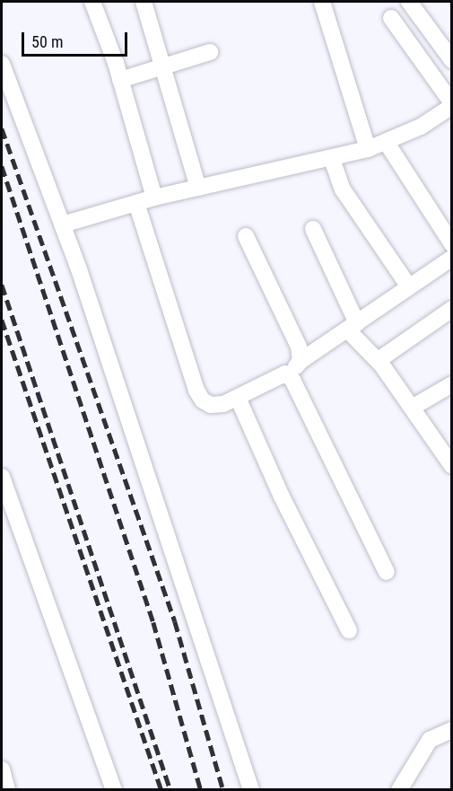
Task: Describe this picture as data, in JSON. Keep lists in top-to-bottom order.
{
  "scale_bar": "50 m"
}
